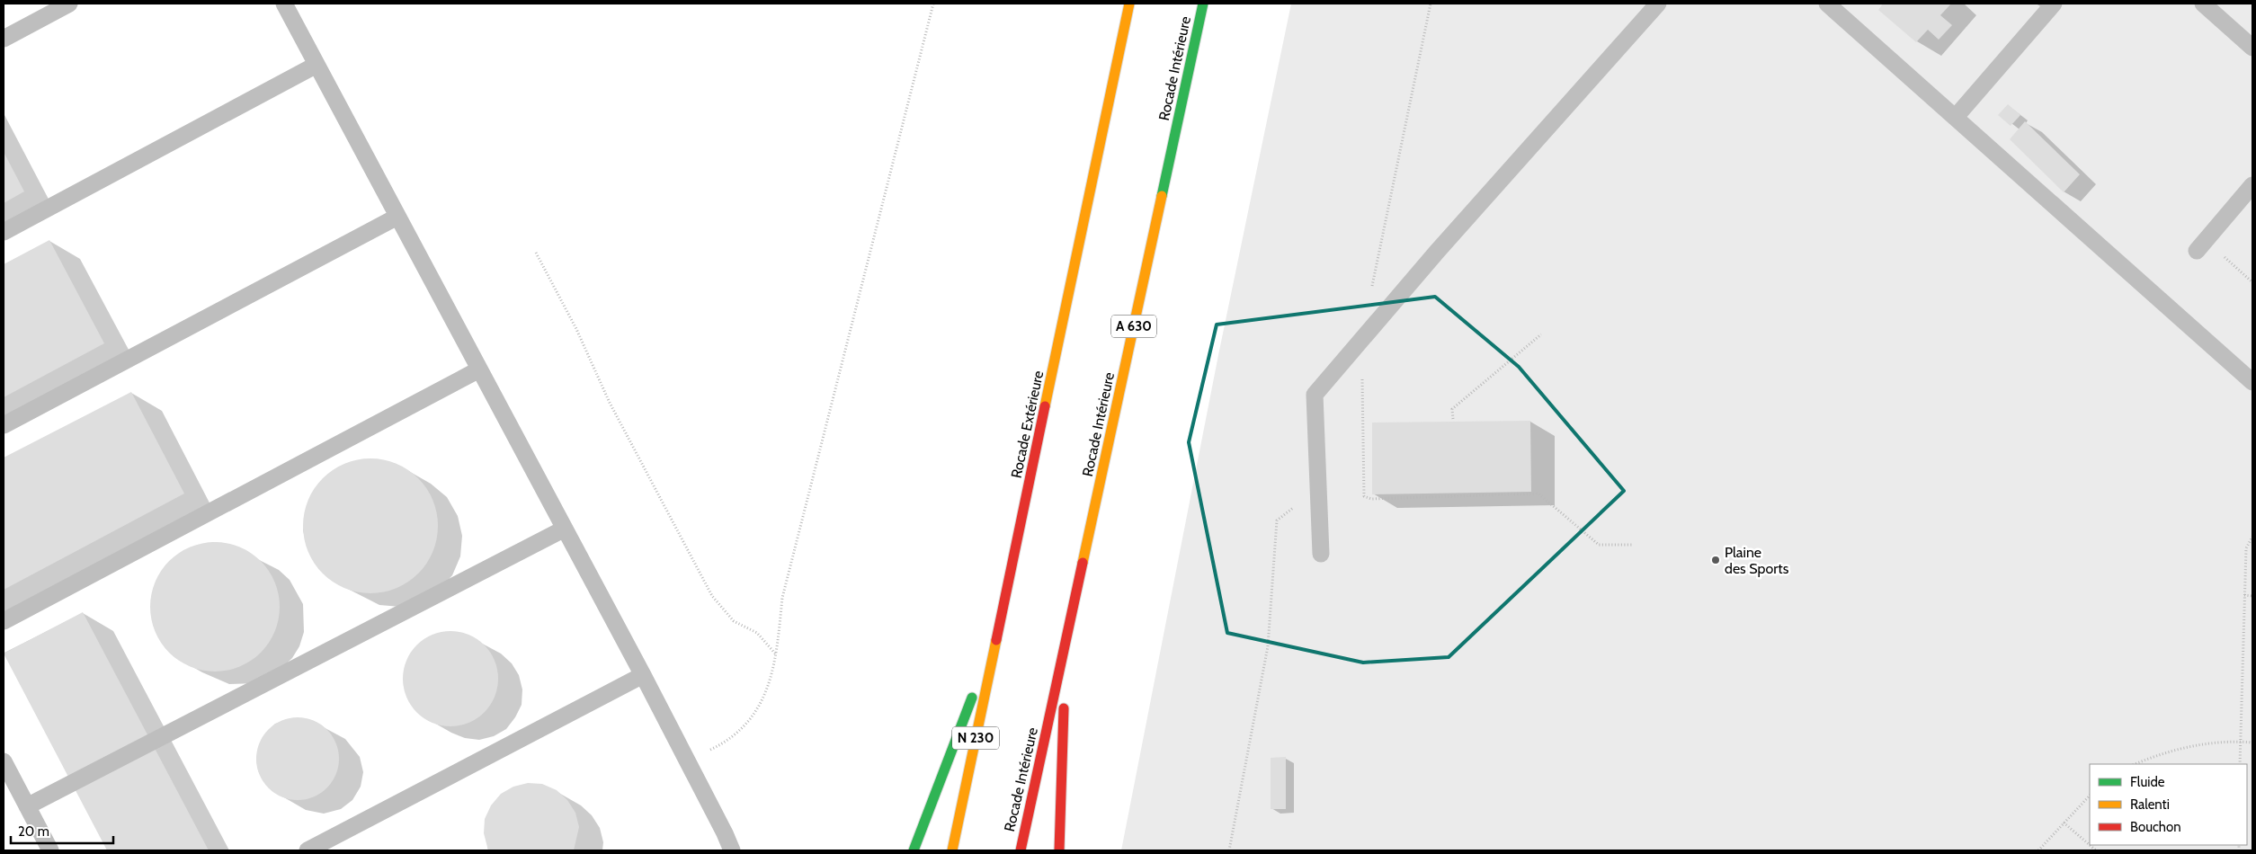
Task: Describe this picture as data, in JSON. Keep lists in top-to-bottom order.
{
  "streets": {
    "highway": [
      "Rocade Intérieure",
      "A 630",
      "Rocade Extérieure",
      "N 230"
    ]
  },
  "places": ["Plaine des Sports"],
  "legend": ["Fluide", "Ralenti", "Bouchon"],
  "scale_bar": "20 m"
}
